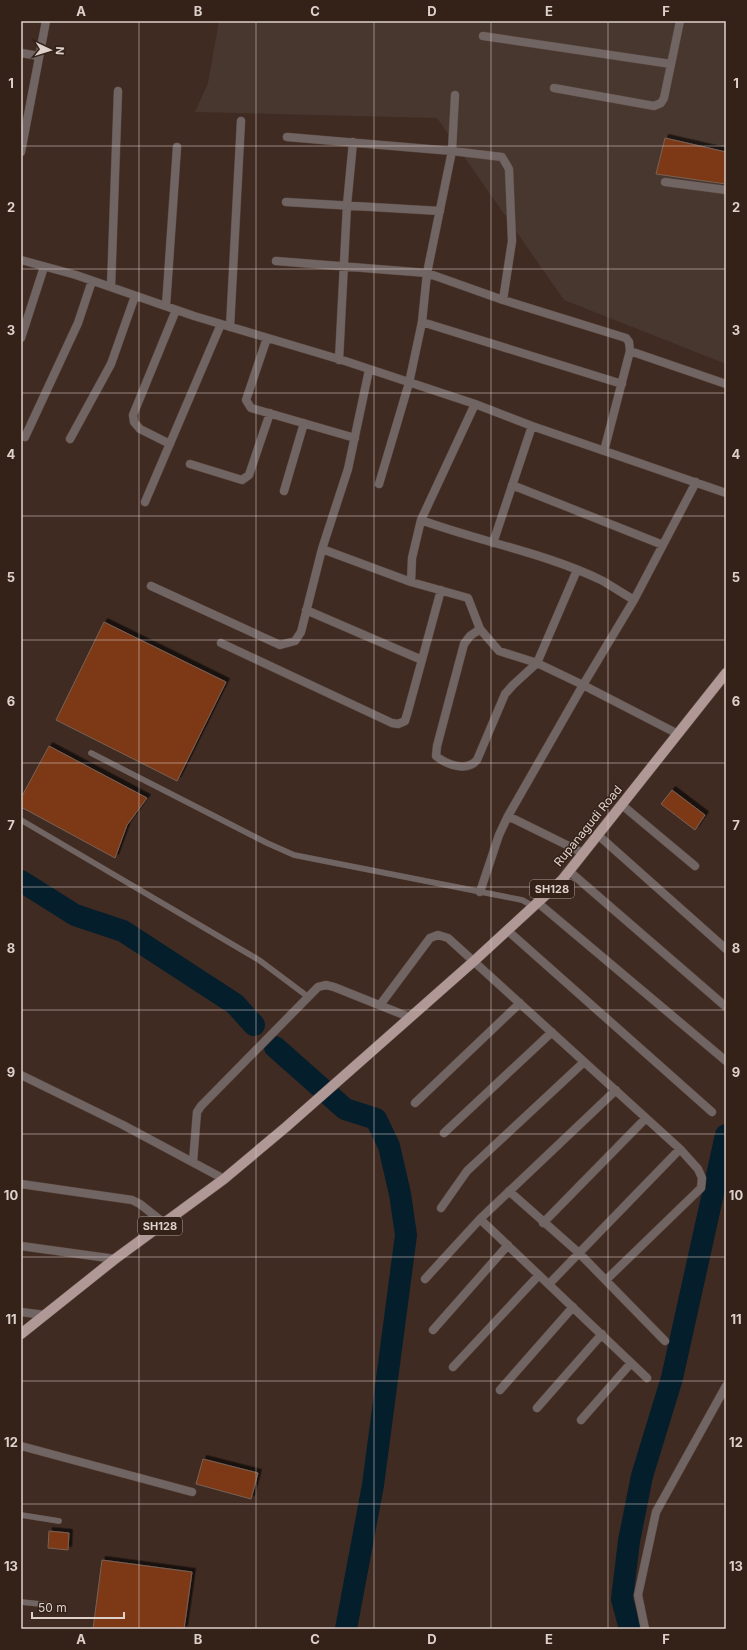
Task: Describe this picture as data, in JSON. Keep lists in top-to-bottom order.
{
  "streets": {
    "main road": ["Rupanagudi Road", "SH128"]
  },
  "crossings": [
    ["Rupanagudi Road", "SH128"]
  ],
  "scale_bar": "50 m",
  "north": "right",
  "grid": {
    "columns": [
      "A",
      "B",
      "C",
      "D",
      "E",
      "F"
    ],
    "rows": [
      "1",
      "2",
      "3",
      "4",
      "5",
      "6",
      "7",
      "8",
      "9",
      "10",
      "11",
      "12",
      "13"
    ]
  }
}
